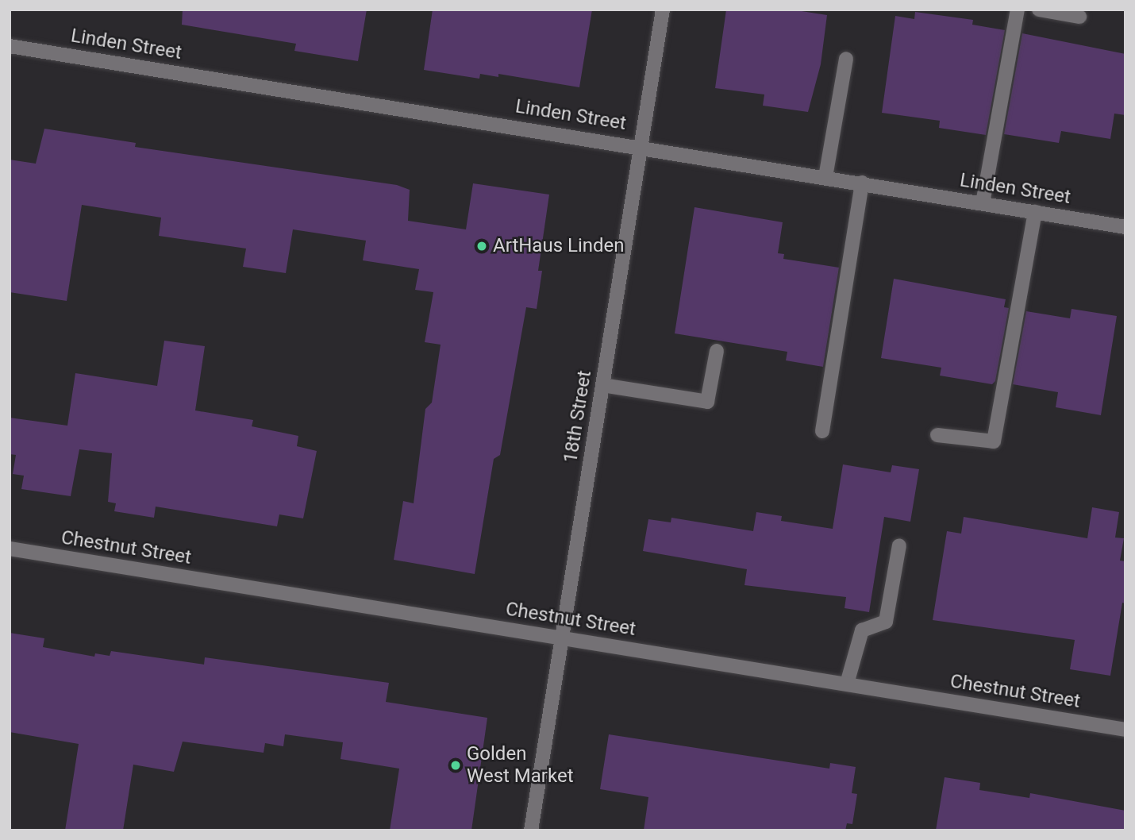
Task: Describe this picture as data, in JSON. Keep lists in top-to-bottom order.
{
  "streets": {
    "street": ["Linden Street", "18th Street", "Chestnut Street"]
  },
  "crossings": [
    ["Linden Street", "18th Street"],
    ["18th Street", "Chestnut Street"]
  ],
  "places": ["ArtHaus Linden", "Golden West Market"]
}
